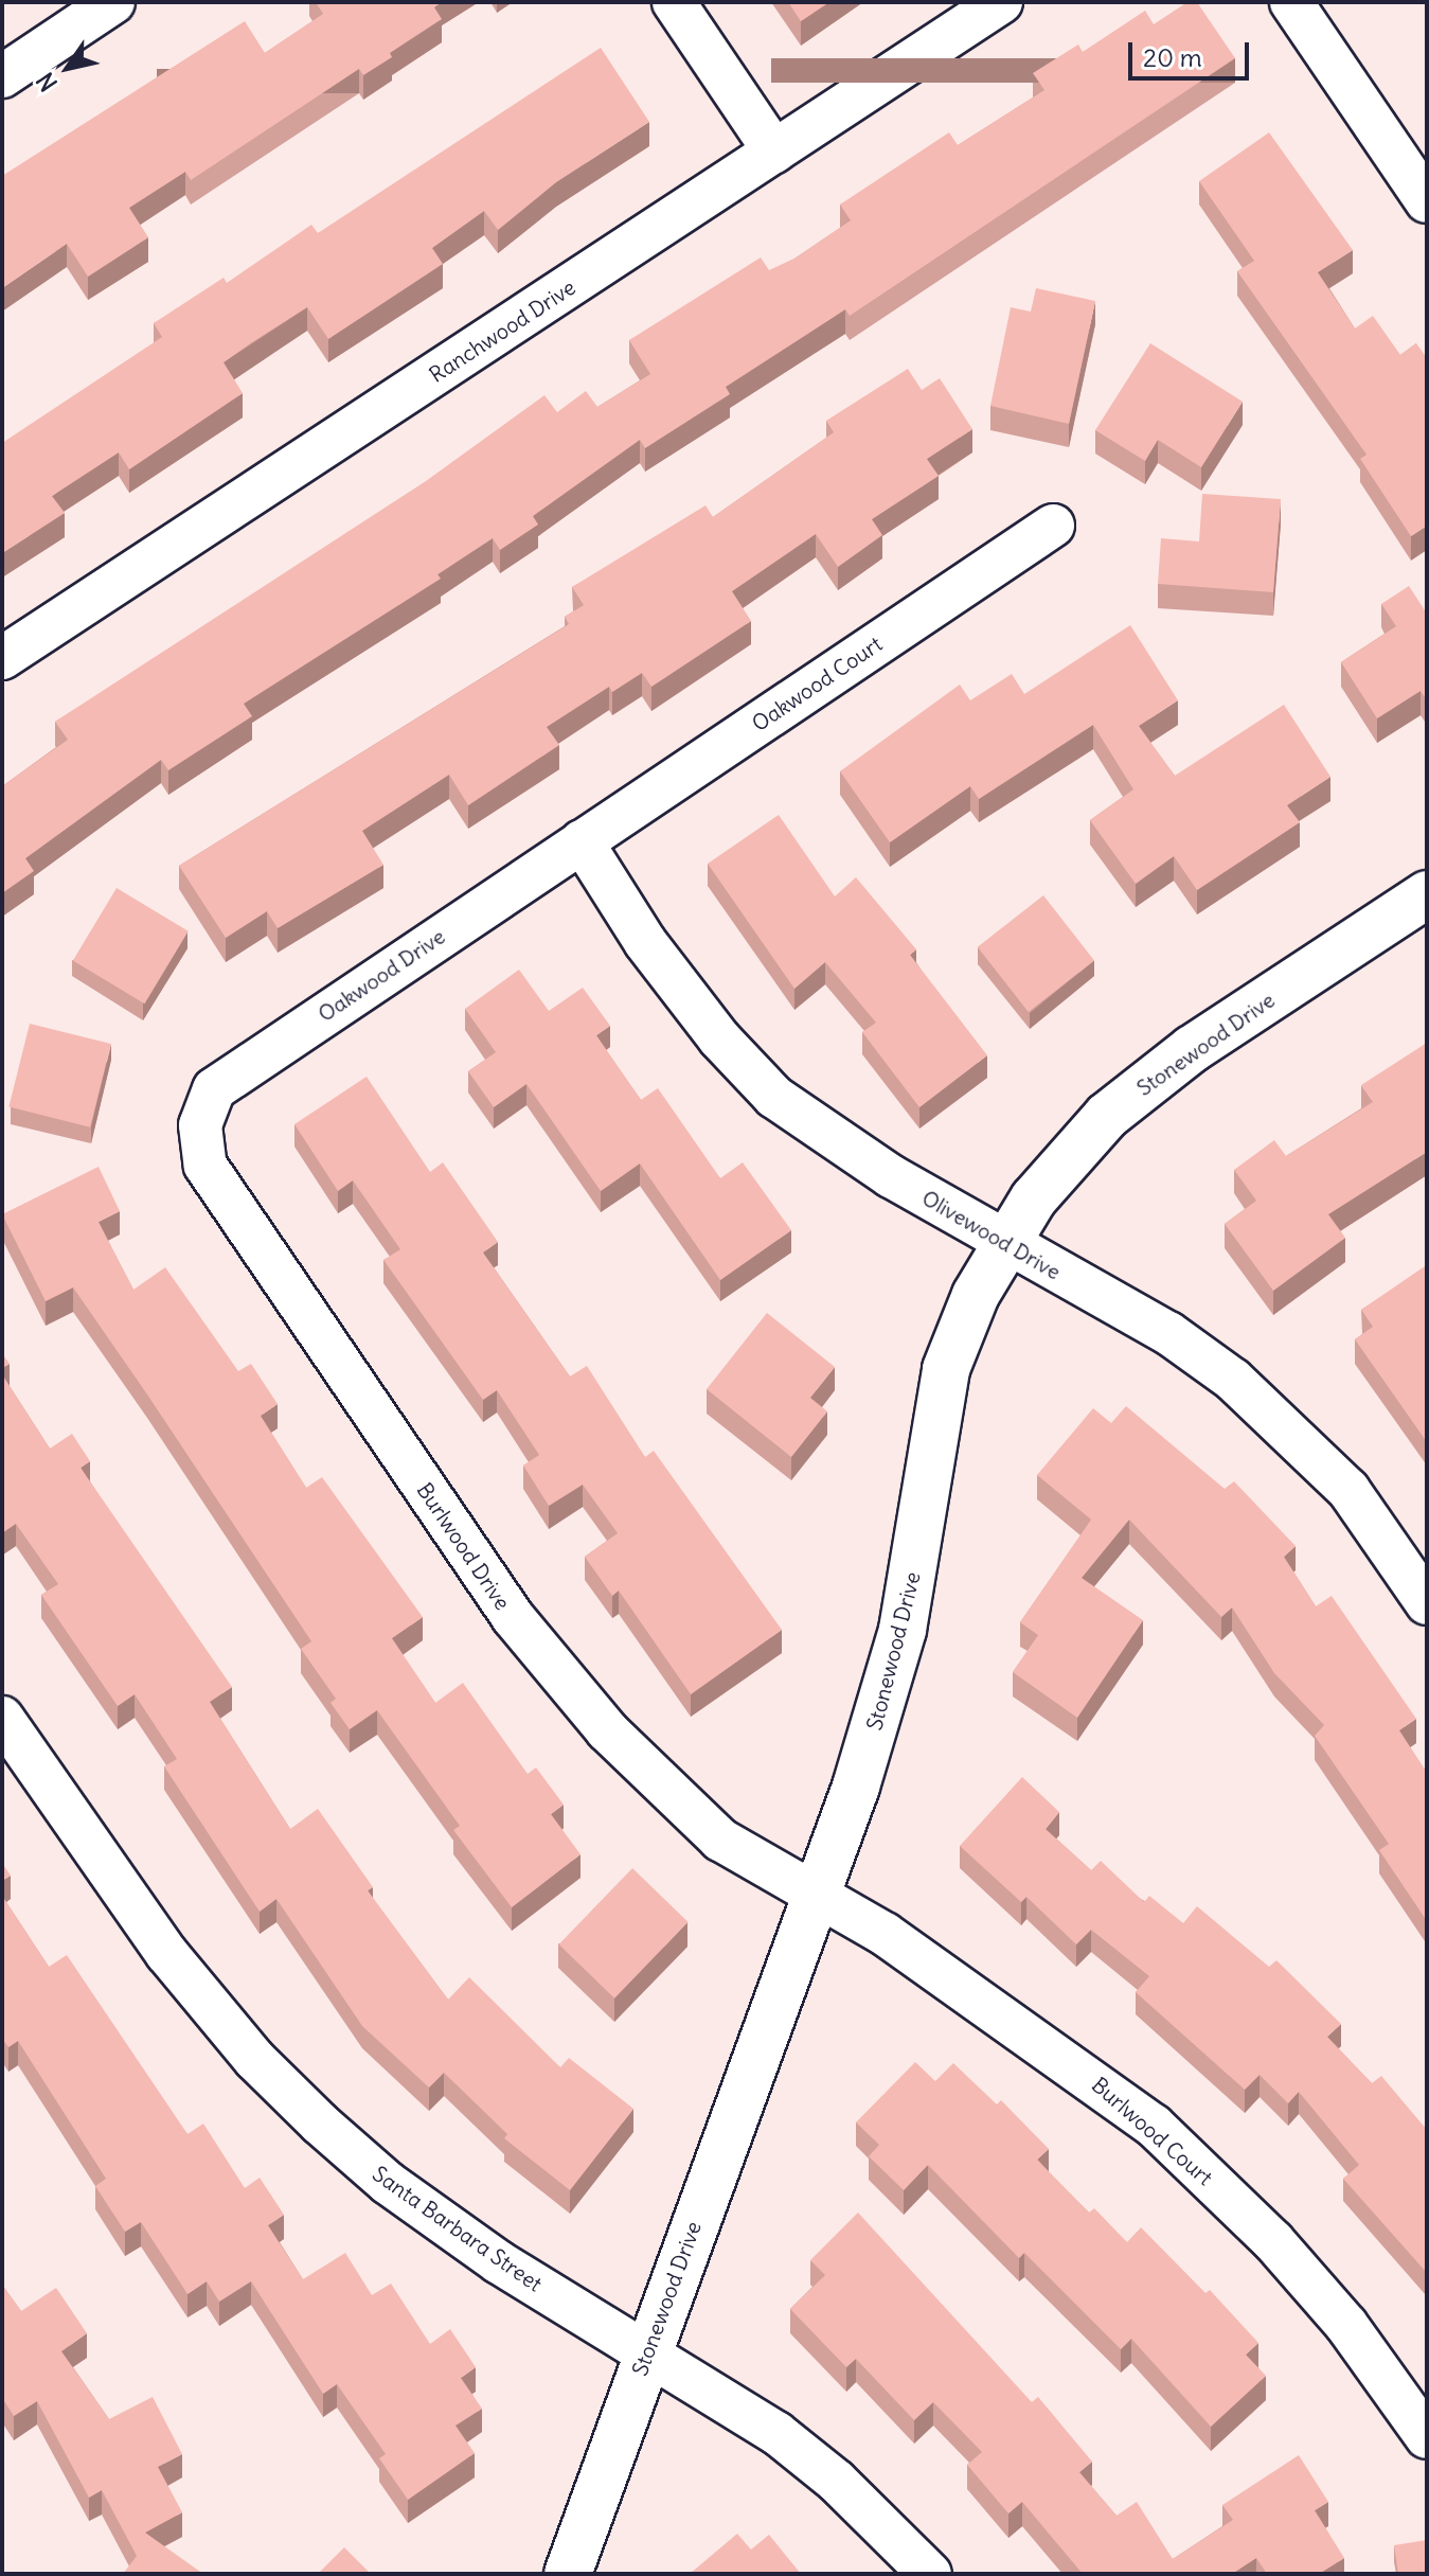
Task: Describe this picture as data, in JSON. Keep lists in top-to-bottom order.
{
  "streets": {
    "street": [
      "Ranchwood Drive",
      "Oakwood Court",
      "Oakwood Drive",
      "Stonewood Drive",
      "Olivewood Drive",
      "Burlwood Drive",
      "Burlwood Court",
      "Santa Barbara Street"
    ]
  },
  "crossings": [
    ["Oakwood Court", "Oakwood Drive"],
    ["Oakwood Court", "Olivewood Drive"],
    ["Oakwood Drive", "Olivewood Drive"],
    ["Oakwood Drive", "Burlwood Drive"],
    ["Stonewood Drive", "Olivewood Drive"],
    ["Stonewood Drive", "Burlwood Drive"],
    ["Stonewood Drive", "Burlwood Court"],
    ["Stonewood Drive", "Santa Barbara Street"],
    ["Burlwood Drive", "Burlwood Court"]
  ],
  "scale_bar": "20 m",
  "north": "bottom left"
}
